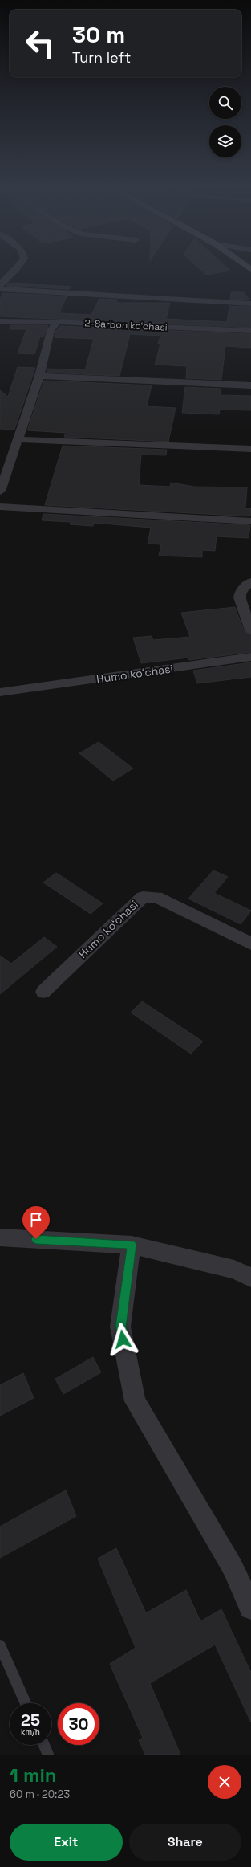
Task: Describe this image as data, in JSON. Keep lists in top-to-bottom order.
{
  "streets": {
    "street": ["2-Sarbon koʻchasi", "Humo koʻchasi"]
  },
  "page": {
    "turn": ["30 m", "Turn left"],
    "speed": "25 km/h",
    "limit": "30",
    "heading": ["1 min", "60 m · 20:23"],
    "buttons": ["Exit", "Share"]
  }
}
